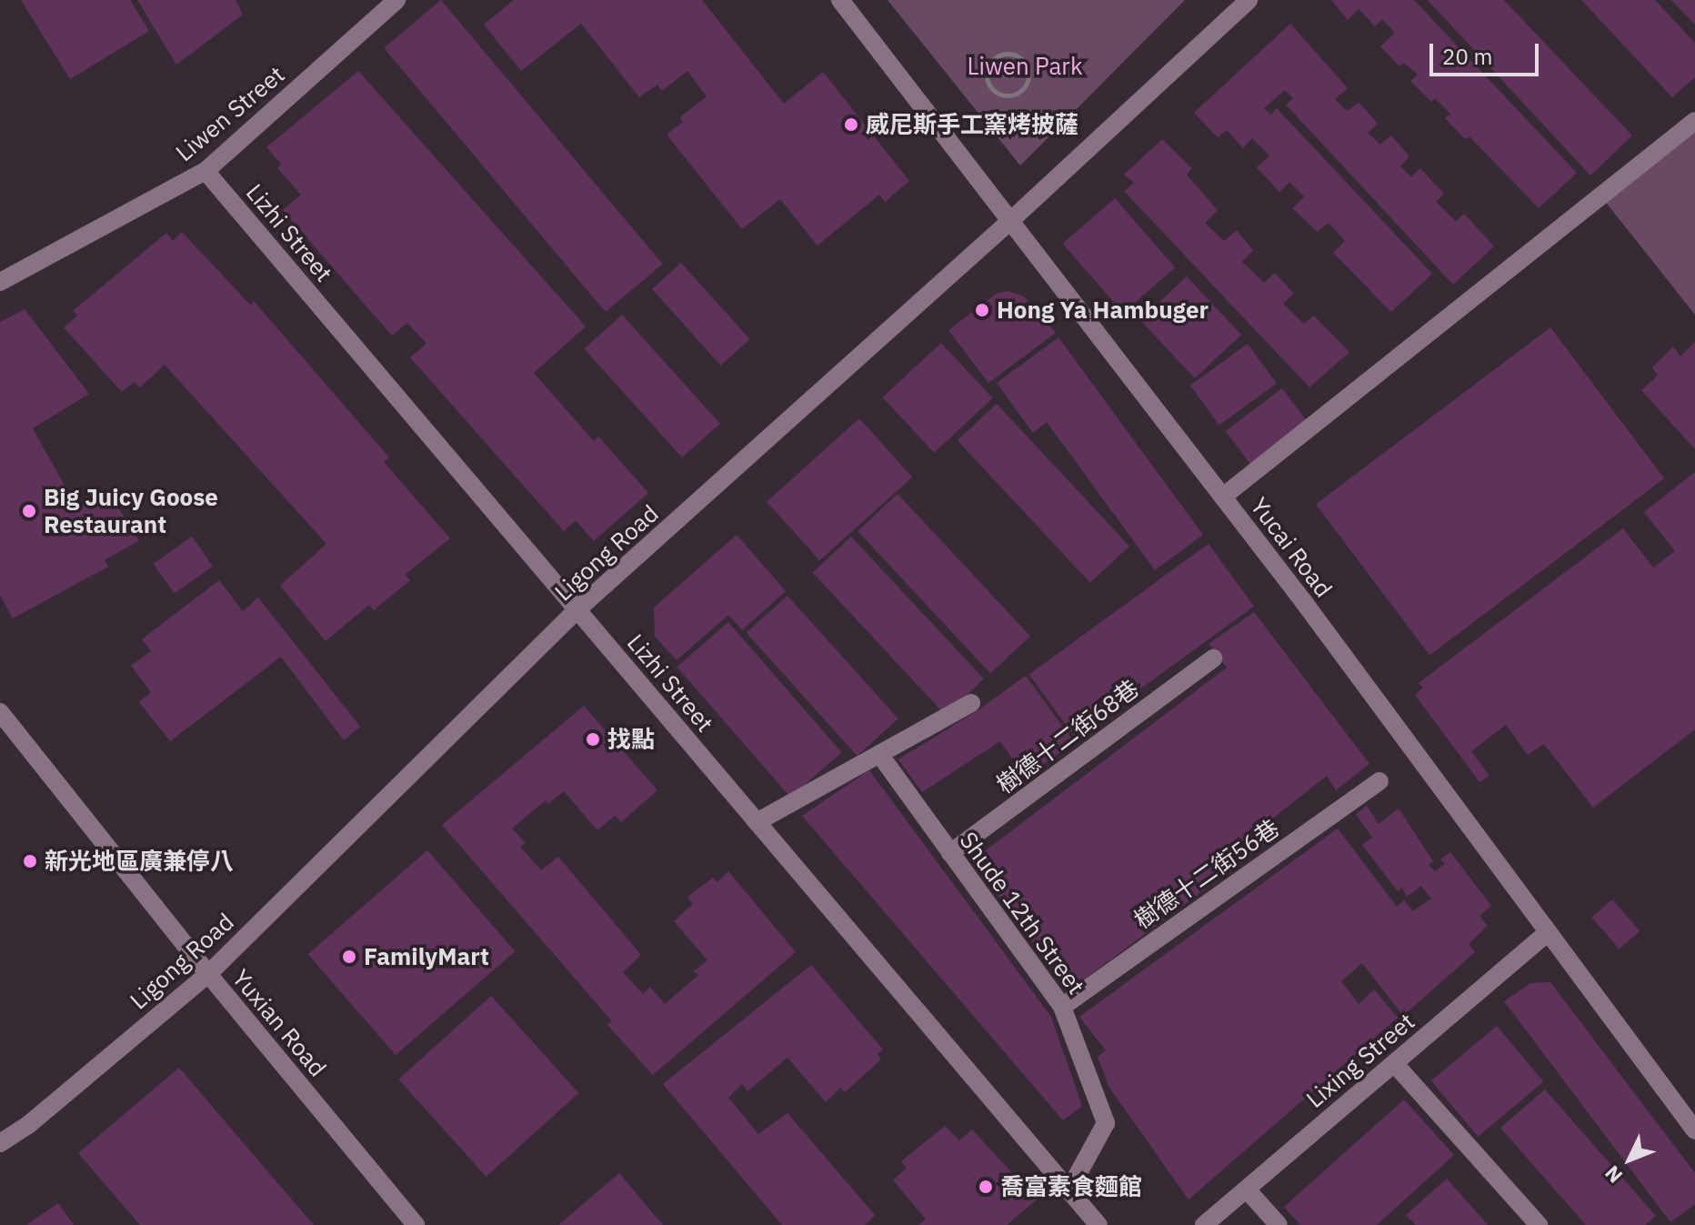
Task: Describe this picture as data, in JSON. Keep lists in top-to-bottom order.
{
  "streets": {
    "street": [
      "Liwen Street",
      "Lizhi Street",
      "Yucai Road",
      "Ligong Road",
      "樹德十二街68巷",
      "樹德十二街56巷",
      "Shude 12th Street",
      "Yuxian Road",
      "Lixing Street"
    ]
  },
  "crossings": [
    ["Liwen Street", "Lizhi Street"],
    ["Lizhi Street", "Ligong Road"],
    ["Lizhi Street", "Shude 12th Street"],
    ["Yucai Road", "Ligong Road"],
    ["Yucai Road", "Lixing Street"],
    ["Ligong Road", "Yuxian Road"],
    ["樹德十二街68巷", "Shude 12th Street"],
    ["樹德十二街56巷", "Shude 12th Street"]
  ],
  "parks": ["Liwen Park"],
  "places": [
    "威尼斯手工窯烤披薩",
    "Hong Ya Hambuger",
    "Big Juicy Goose Restaurant",
    "找點",
    "新光地區廣兼停八",
    "FamilyMart",
    "喬富素食麵館"
  ],
  "scale_bar": "20 m",
  "north": "bottom left"
}
